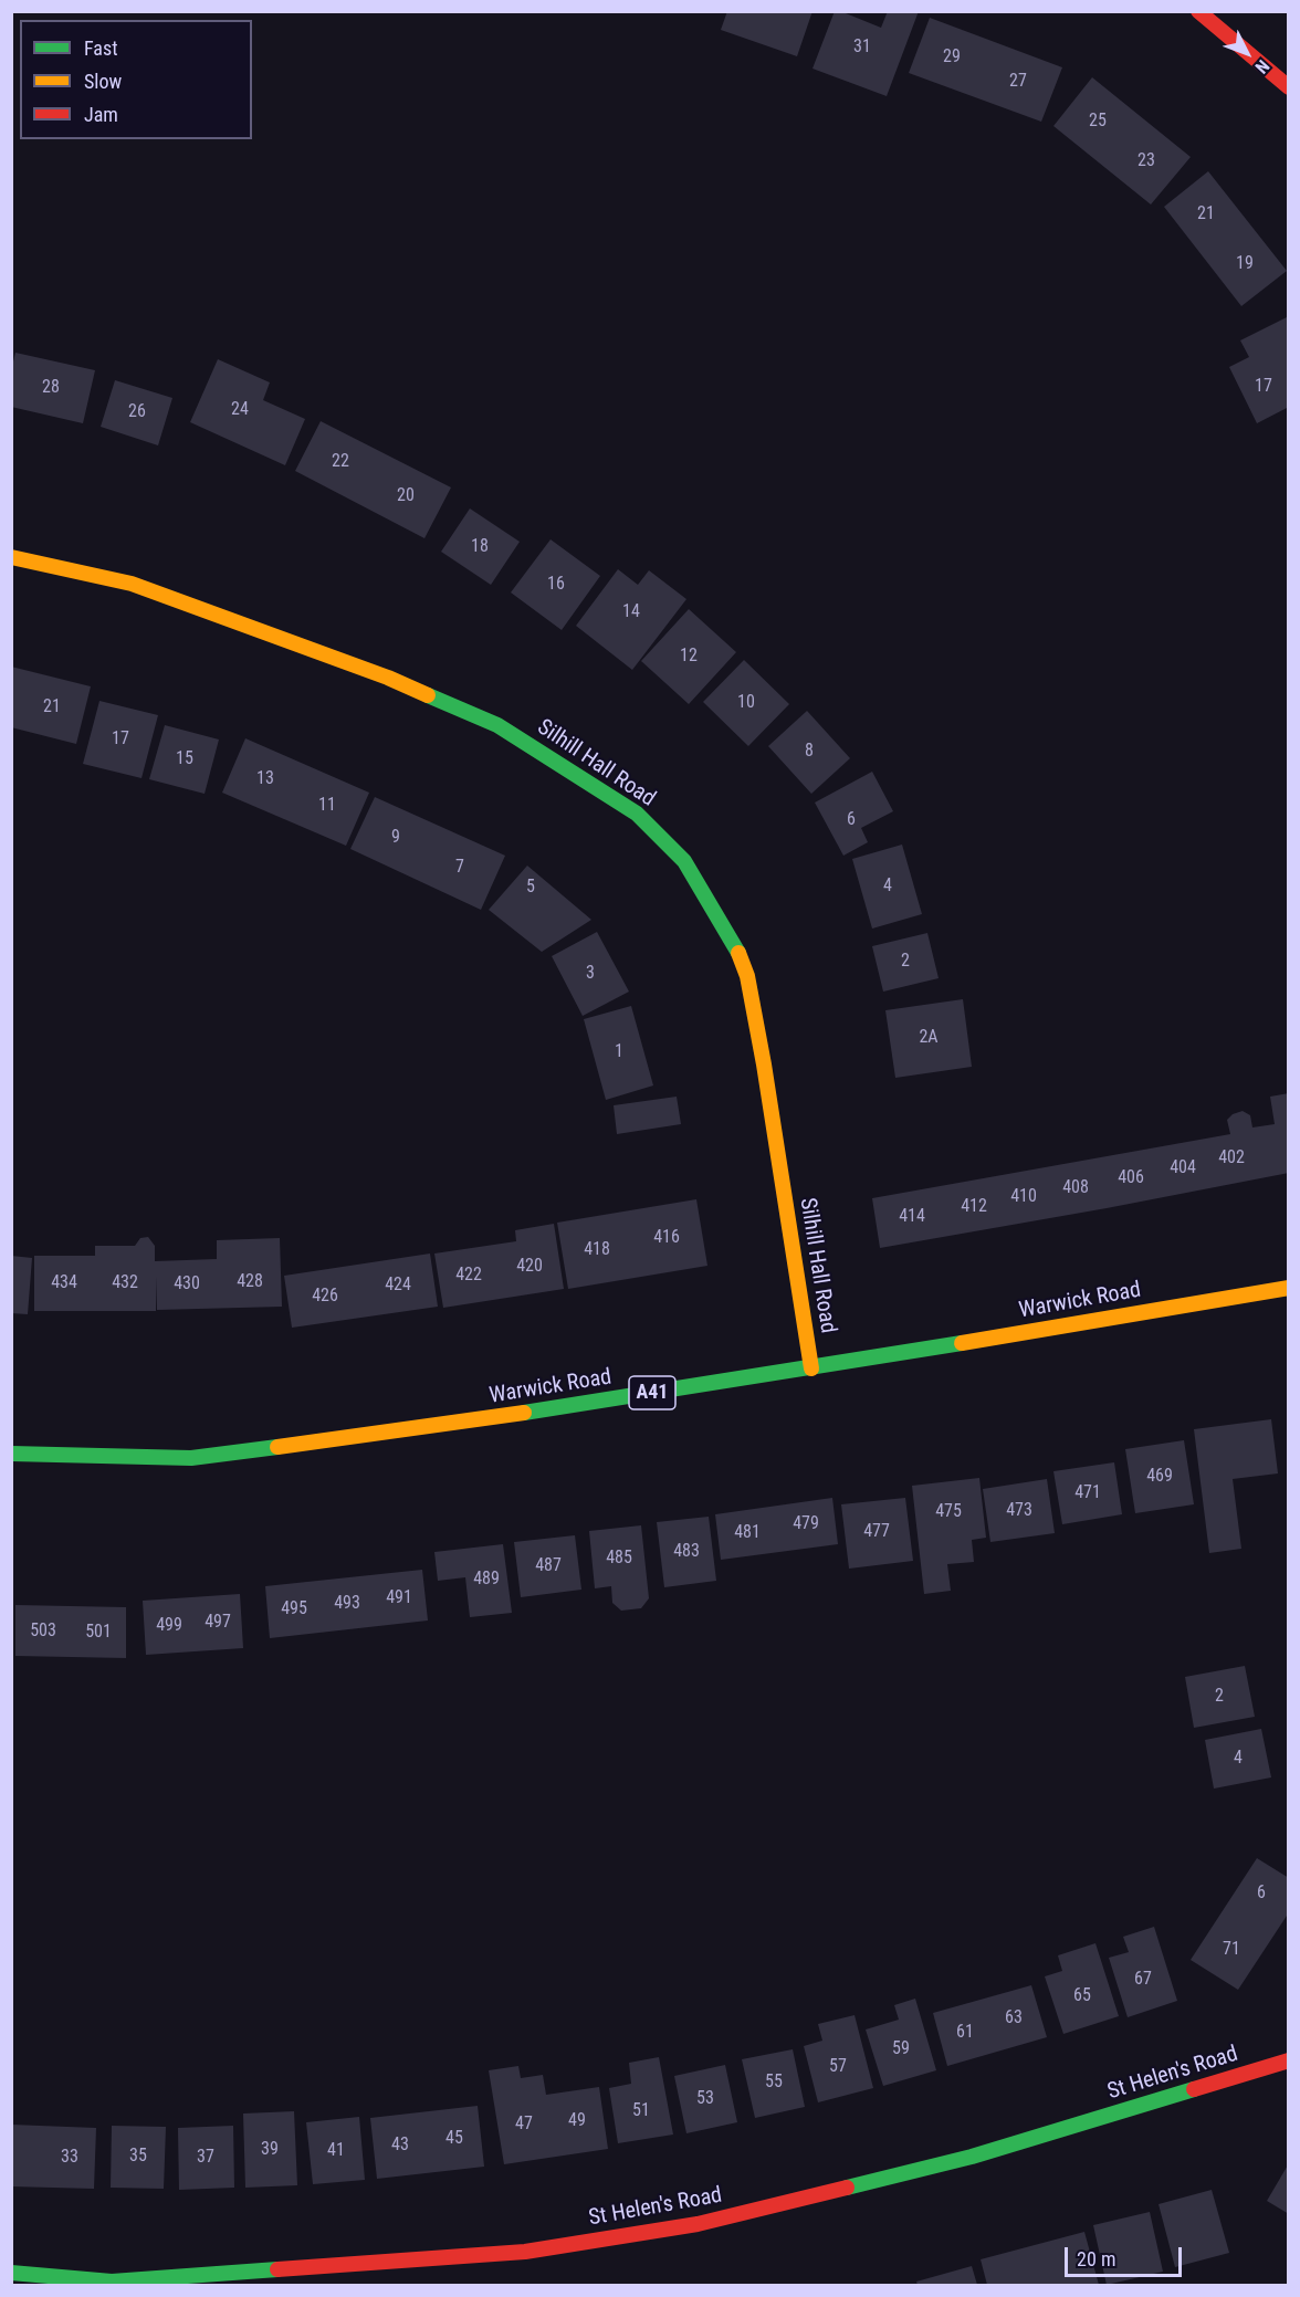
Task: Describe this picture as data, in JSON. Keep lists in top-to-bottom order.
{
  "streets": {
    "main road": [
      "Silhill Hall Road",
      "Warwick Road",
      "A41",
      "St Helen's Road"
    ]
  },
  "crossings": [
    ["Silhill Hall Road", "Warwick Road"]
  ],
  "house_numbers": [
    "31",
    "29",
    "27",
    "25",
    "23",
    "21",
    "19",
    "17",
    "28",
    "24",
    "26",
    "22",
    "20",
    "18",
    "16",
    "14",
    "12",
    "10",
    "21",
    "17",
    "8",
    "15",
    "13",
    "11",
    "6",
    "9",
    "7",
    "4",
    "5",
    "2",
    "3",
    "2A",
    "1",
    "402",
    "404",
    "406",
    "408",
    "410",
    "412",
    "414",
    "416",
    "418",
    "420",
    "422",
    "428",
    "434",
    "432",
    "430",
    "424",
    "426",
    "469",
    "471",
    "473",
    "475",
    "479",
    "477",
    "481",
    "483",
    "485",
    "487",
    "489",
    "491",
    "493",
    "495",
    "497",
    "499",
    "503",
    "501",
    "2",
    "4",
    "6",
    "71",
    "67",
    "65",
    "63",
    "61",
    "59",
    "57",
    "55",
    "53",
    "51",
    "49",
    "47",
    "45",
    "43",
    "39",
    "41",
    "35",
    "33",
    "37"
  ],
  "legend": ["Fast", "Slow", "Jam"],
  "scale_bar": "20 m",
  "north": "bottom right"
}
